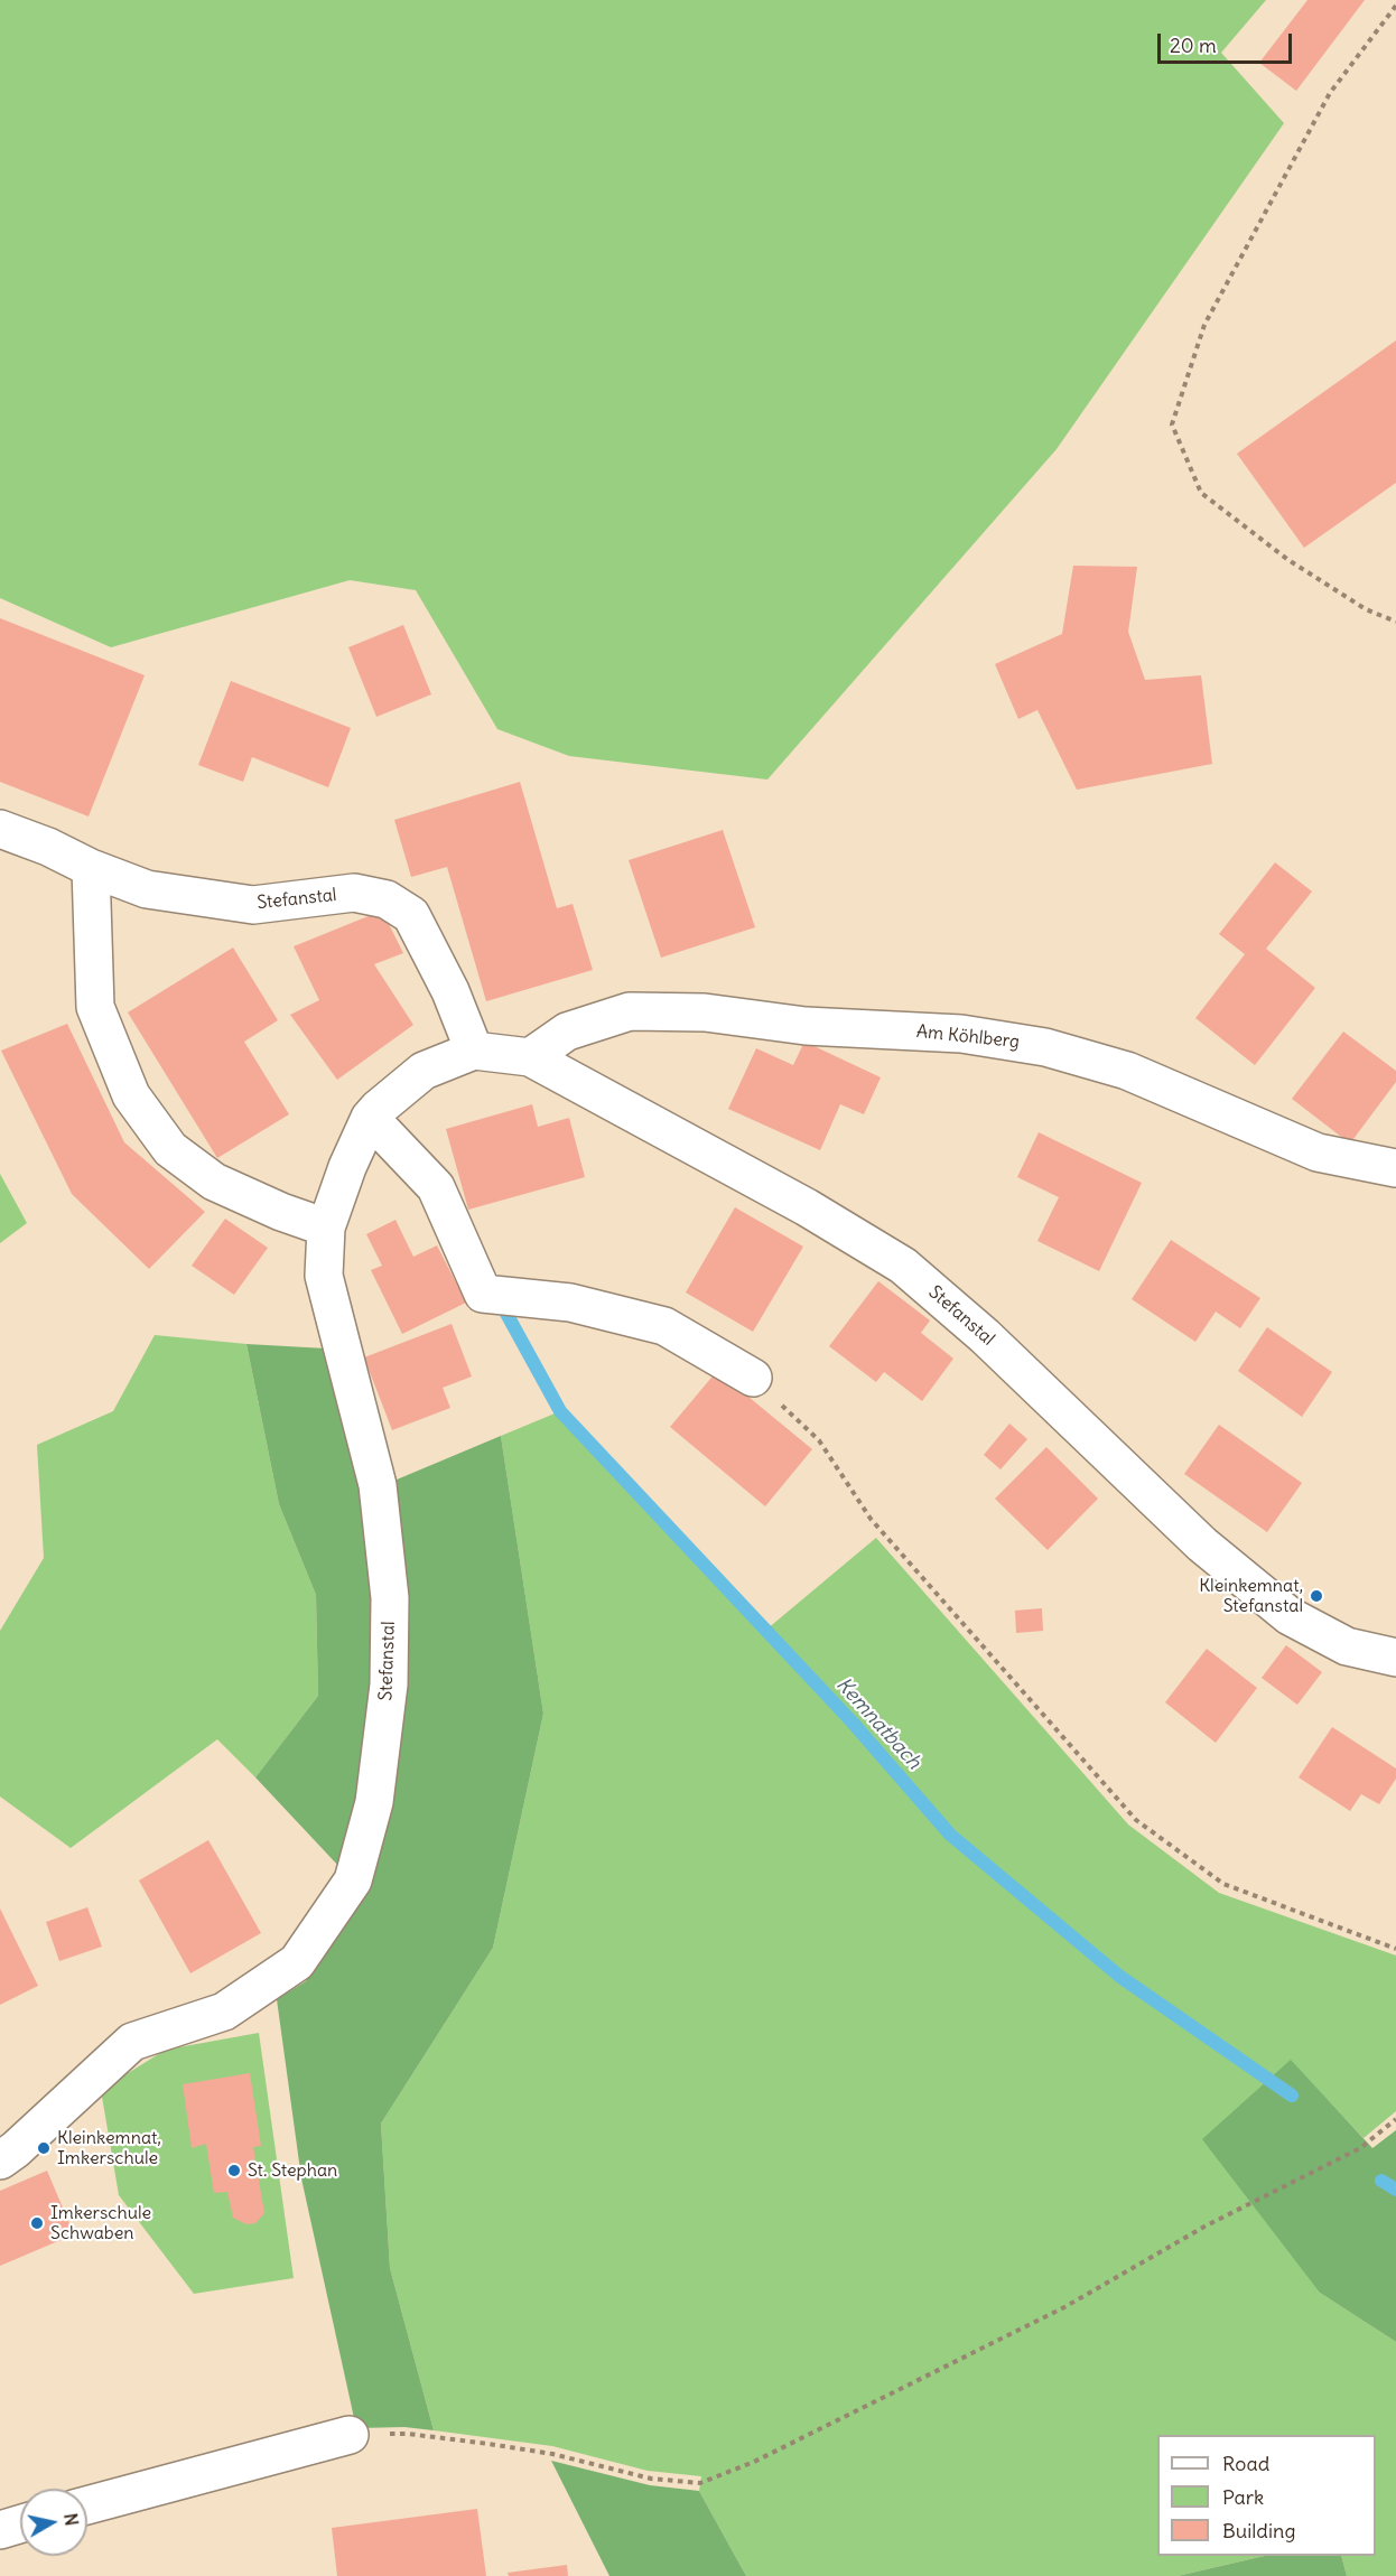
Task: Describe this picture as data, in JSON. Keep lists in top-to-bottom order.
{
  "streets": {
    "street": ["Stefanstal", "Am Köhlberg"]
  },
  "crossings": [
    ["Stefanstal", "Am Köhlberg"]
  ],
  "water": ["Kemnatbach"],
  "places": [
    "Kleinkemnat, Stefanstal",
    "Kleinkemnat, Imkerschule",
    "St. Stephan",
    "Imkerschule Schwaben"
  ],
  "legend": ["Road", "Park", "Building"],
  "scale_bar": "20 m",
  "north": "right"
}
